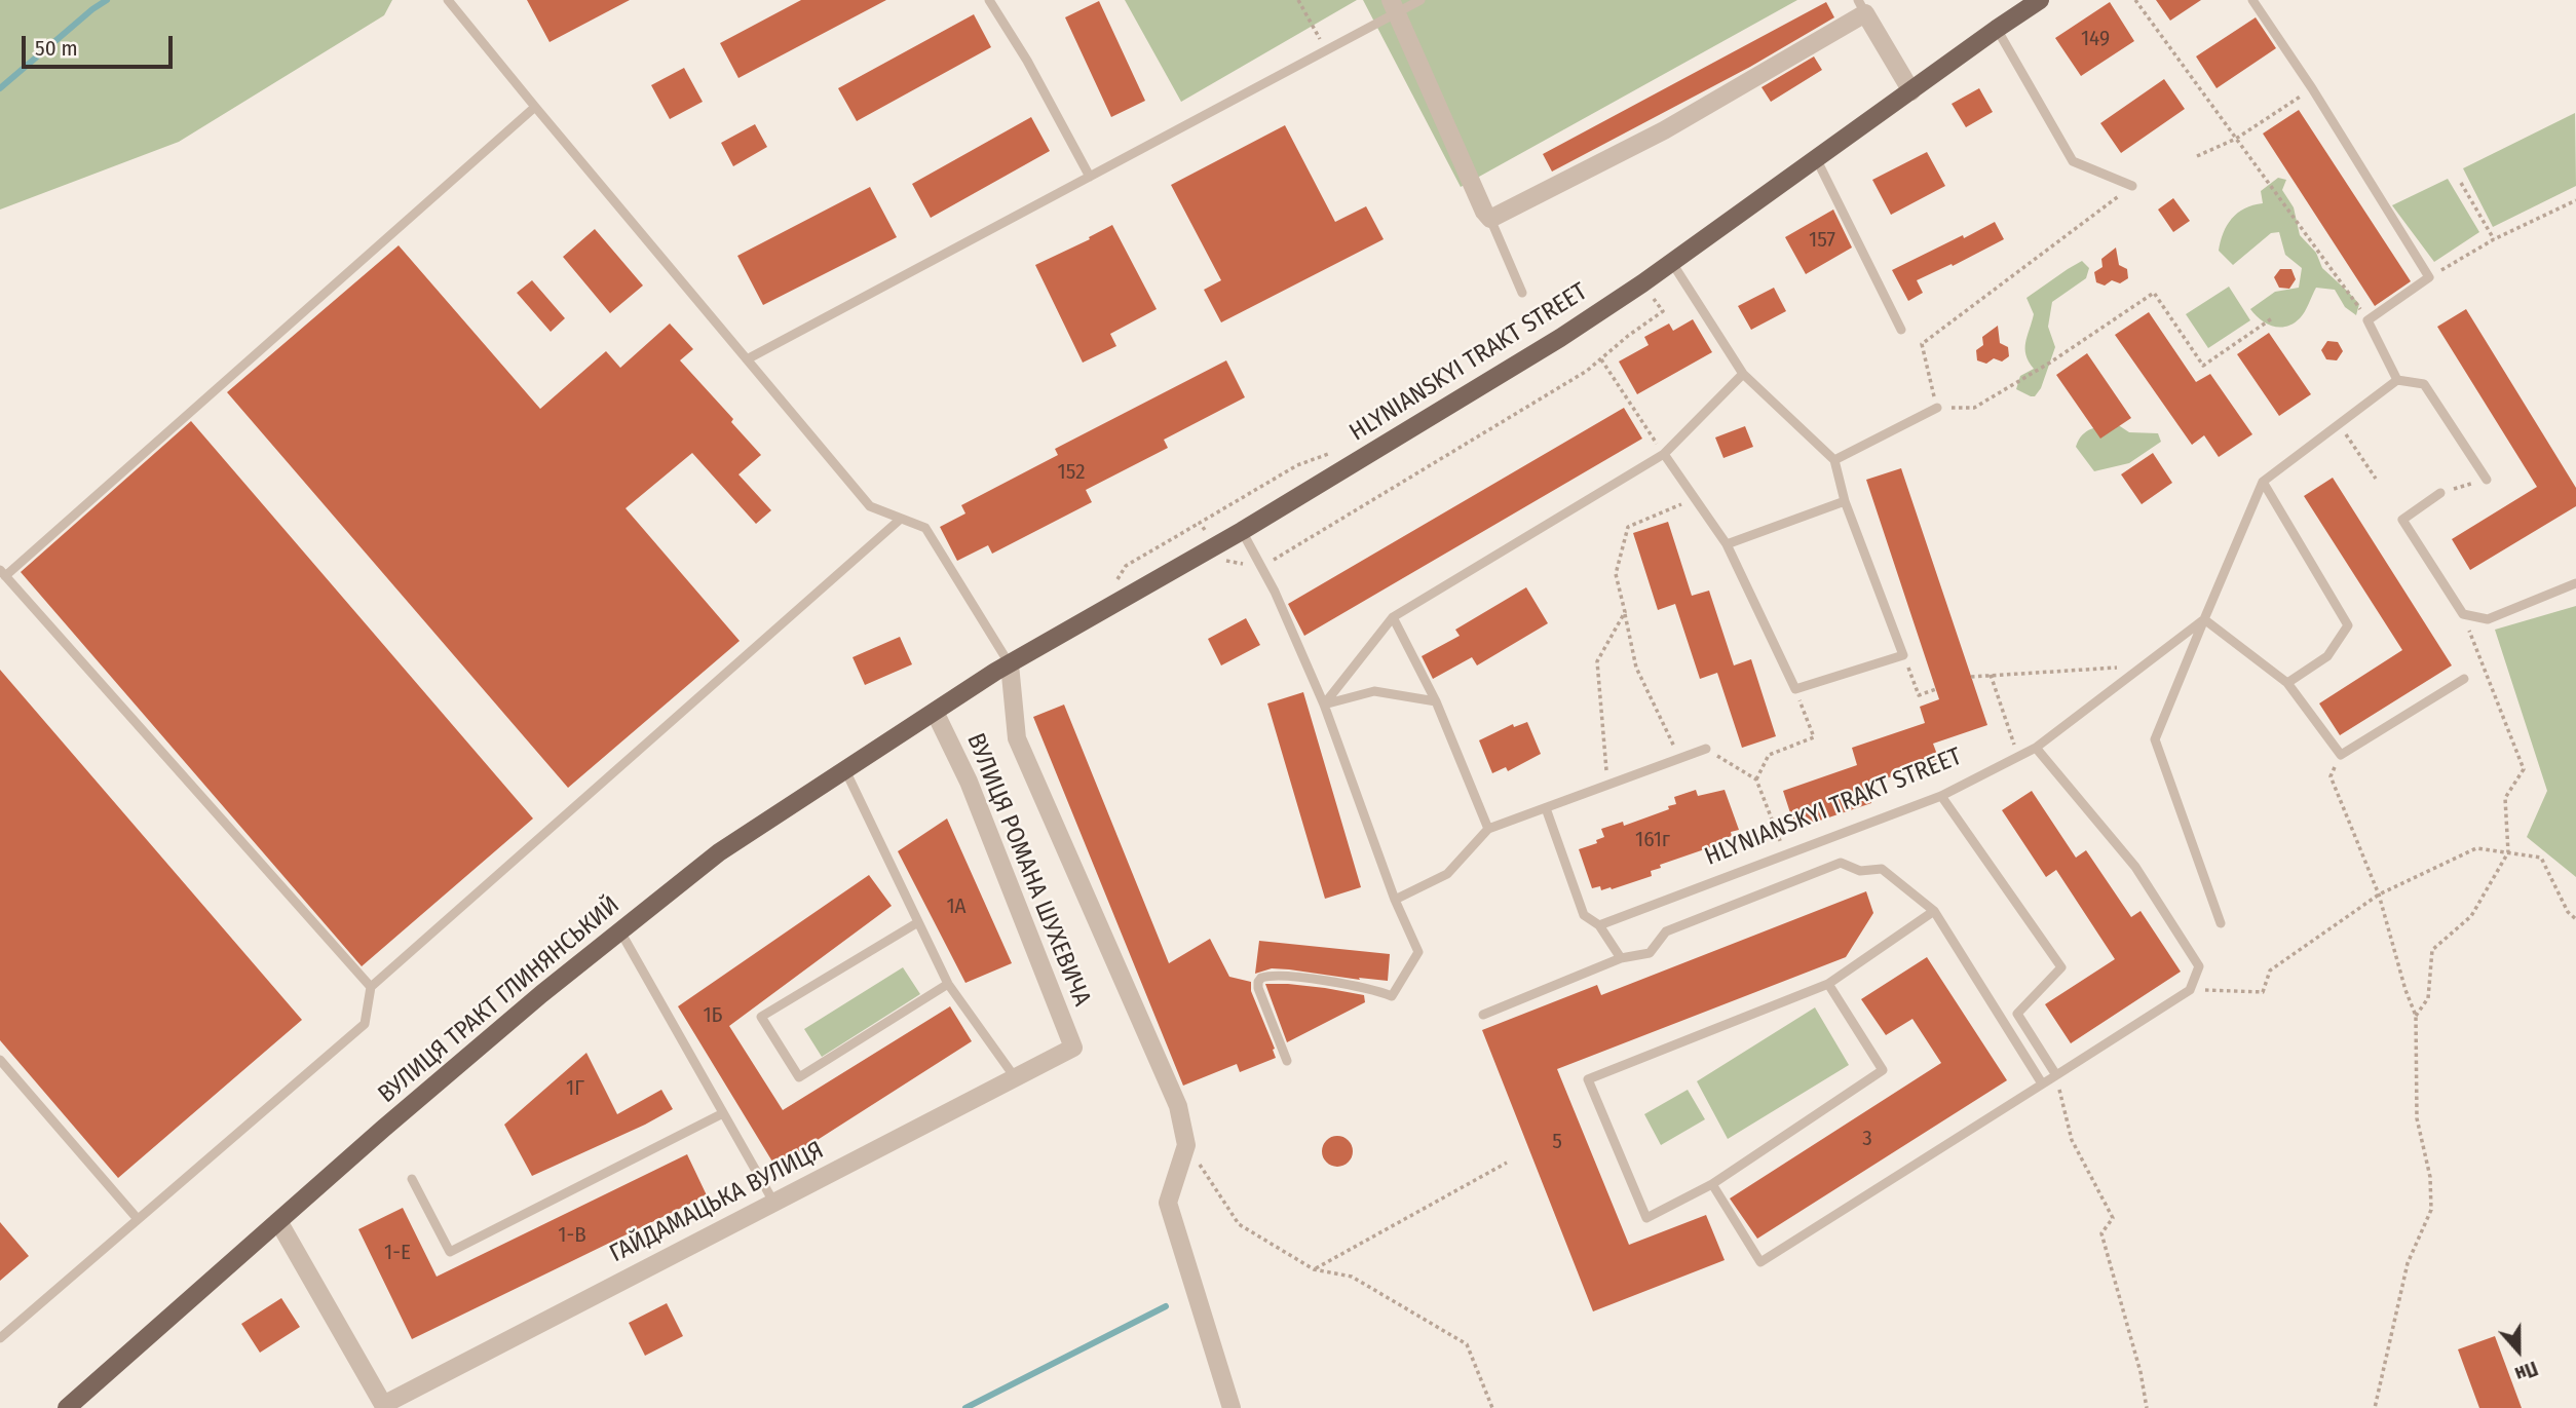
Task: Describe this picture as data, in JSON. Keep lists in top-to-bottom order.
{
  "streets": {
    "main road": ["HLYNIANSKYI TRAKT STREET", "ВУЛИЦЯ ТРАКТ ГЛИНЯНСЬКИЙ"],
    "street": ["ВУЛИЦЯ РОМАНА ШУХЕВИЧА", "ГАЙДАМАЦЬКА ВУЛИЦЯ"]
  },
  "crossings": [
    ["HLYNIANSKYI TRAKT STREET", "ВУЛИЦЯ ТРАКТ ГЛИНЯНСЬКИЙ"],
    ["ВУЛИЦЯ РОМАНА ШУХЕВИЧА", "ВУЛИЦЯ ТРАКТ ГЛИНЯНСЬКИЙ"],
    ["ВУЛИЦЯ РОМАНА ШУХЕВИЧА", "ГАЙДАМАЦЬКА ВУЛИЦЯ"]
  ],
  "house_numbers": [
    "149",
    "157",
    "152",
    "161г",
    "1А",
    "1Б",
    "1Г",
    "3",
    "5",
    "1-В",
    "1-Е"
  ],
  "scale_bar": "50 m",
  "north": "bottom"
}
